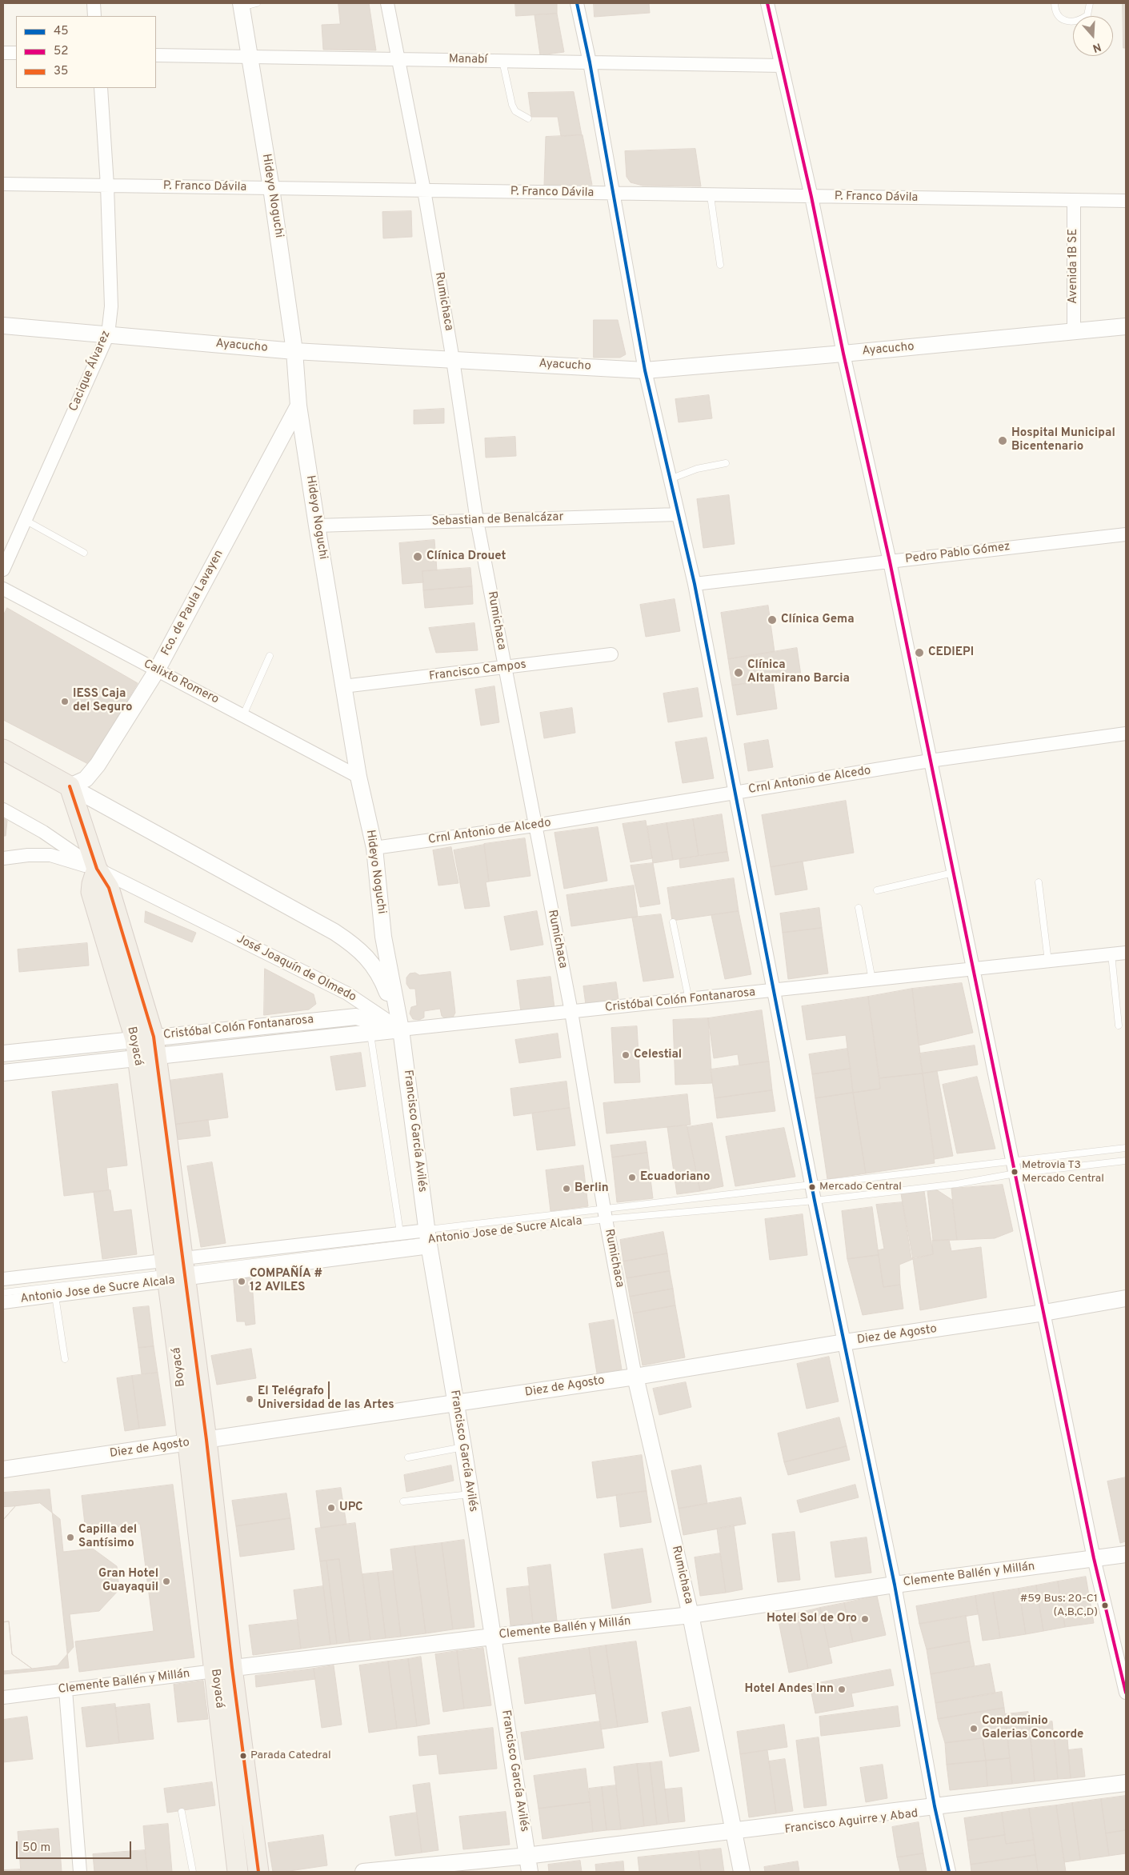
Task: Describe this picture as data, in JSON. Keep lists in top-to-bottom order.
{
  "streets": {
    "main road": ["Boyacá"],
    "street": [
      "Manabí",
      "P. Franco Dávila",
      "Hideyo Noguchi",
      "Avenida 1B SE",
      "Rumichaca",
      "Ayacucho",
      "Cacique Álvarez",
      "Sebastian de Benalcázar",
      "Pedro Pablo Gómez",
      "Fco. de Paula Lavayen",
      "Francisco Campos",
      "Calixto Romero",
      "Crnl Antonio de Alcedo",
      "José Joaquín de Olmedo",
      "Cristóbal Colón Fontanarosa",
      "Francisco García Avilés",
      "Antonio Jose de Sucre Alcala",
      "Diez de Agosto",
      "Clemente Ballén y Millán",
      "Francisco Aguirre y Abad"
    ]
  },
  "crossings": [
    ["Manabí", "Hideyo Noguchi"],
    ["Manabí", "Rumichaca"],
    ["P. Franco Dávila", "Hideyo Noguchi"],
    ["P. Franco Dávila", "Avenida 1B SE"],
    ["P. Franco Dávila", "Rumichaca"],
    ["P. Franco Dávila", "Cacique Álvarez"],
    ["Hideyo Noguchi", "Ayacucho"],
    ["Hideyo Noguchi", "Sebastian de Benalcázar"],
    ["Hideyo Noguchi", "Fco. de Paula Lavayen"],
    ["Hideyo Noguchi", "Francisco Campos"],
    ["Hideyo Noguchi", "Calixto Romero"],
    ["Hideyo Noguchi", "Crnl Antonio de Alcedo"],
    ["Hideyo Noguchi", "José Joaquín de Olmedo"],
    ["Hideyo Noguchi", "Cristóbal Colón Fontanarosa"],
    ["Hideyo Noguchi", "Francisco García Avilés"],
    ["Avenida 1B SE", "Ayacucho"],
    ["Rumichaca", "Ayacucho"],
    ["Rumichaca", "Sebastian de Benalcázar"],
    ["Rumichaca", "Francisco Campos"],
    ["Rumichaca", "Crnl Antonio de Alcedo"],
    ["Rumichaca", "Cristóbal Colón Fontanarosa"],
    ["Rumichaca", "Antonio Jose de Sucre Alcala"],
    ["Rumichaca", "Diez de Agosto"],
    ["Rumichaca", "Clemente Ballén y Millán"],
    ["Rumichaca", "Francisco Aguirre y Abad"],
    ["Ayacucho", "Cacique Álvarez"],
    ["Fco. de Paula Lavayen", "Calixto Romero"],
    ["José Joaquín de Olmedo", "Cristóbal Colón Fontanarosa"],
    ["José Joaquín de Olmedo", "Boyacá"],
    ["José Joaquín de Olmedo", "Francisco García Avilés"],
    ["Cristóbal Colón Fontanarosa", "Boyacá"],
    ["Cristóbal Colón Fontanarosa", "Francisco García Avilés"],
    ["Boyacá", "Antonio Jose de Sucre Alcala"],
    ["Boyacá", "Diez de Agosto"],
    ["Boyacá", "Clemente Ballén y Millán"],
    ["Francisco García Avilés", "Antonio Jose de Sucre Alcala"],
    ["Francisco García Avilés", "Diez de Agosto"],
    ["Francisco García Avilés", "Clemente Ballén y Millán"],
    ["Francisco García Avilés", "Francisco Aguirre y Abad"]
  ],
  "places": [
    "Hospital Municipal Bicentenario",
    "Clínica Drouet",
    "Clínica Gema",
    "CEDIEPI",
    "Clínica Altamirano Barcia",
    "IESS Caja del Seguro",
    "Celestial",
    "Metrovia T3 Mercado Central",
    "Ecuadoriano",
    "Mercado Central",
    "Berlin",
    "COMPAÑÍA # 12 AVILES",
    "El Telégrafo | Universidad de las Artes",
    "UPC",
    "Capilla del Santísimo",
    "Gran Hotel Guayaquil",
    "#59 Bus: 20-C1 (A,B,C,D)",
    "Hotel Sol de Oro",
    "Hotel Andes Inn",
    "Condominio Galerias Concorde",
    "Parada Catedral"
  ],
  "lines": ["transit line 45", "transit line 52", "transit line 35"],
  "legend": ["45", "52", "35"],
  "scale_bar": "50 m",
  "north": "bottom"
}
